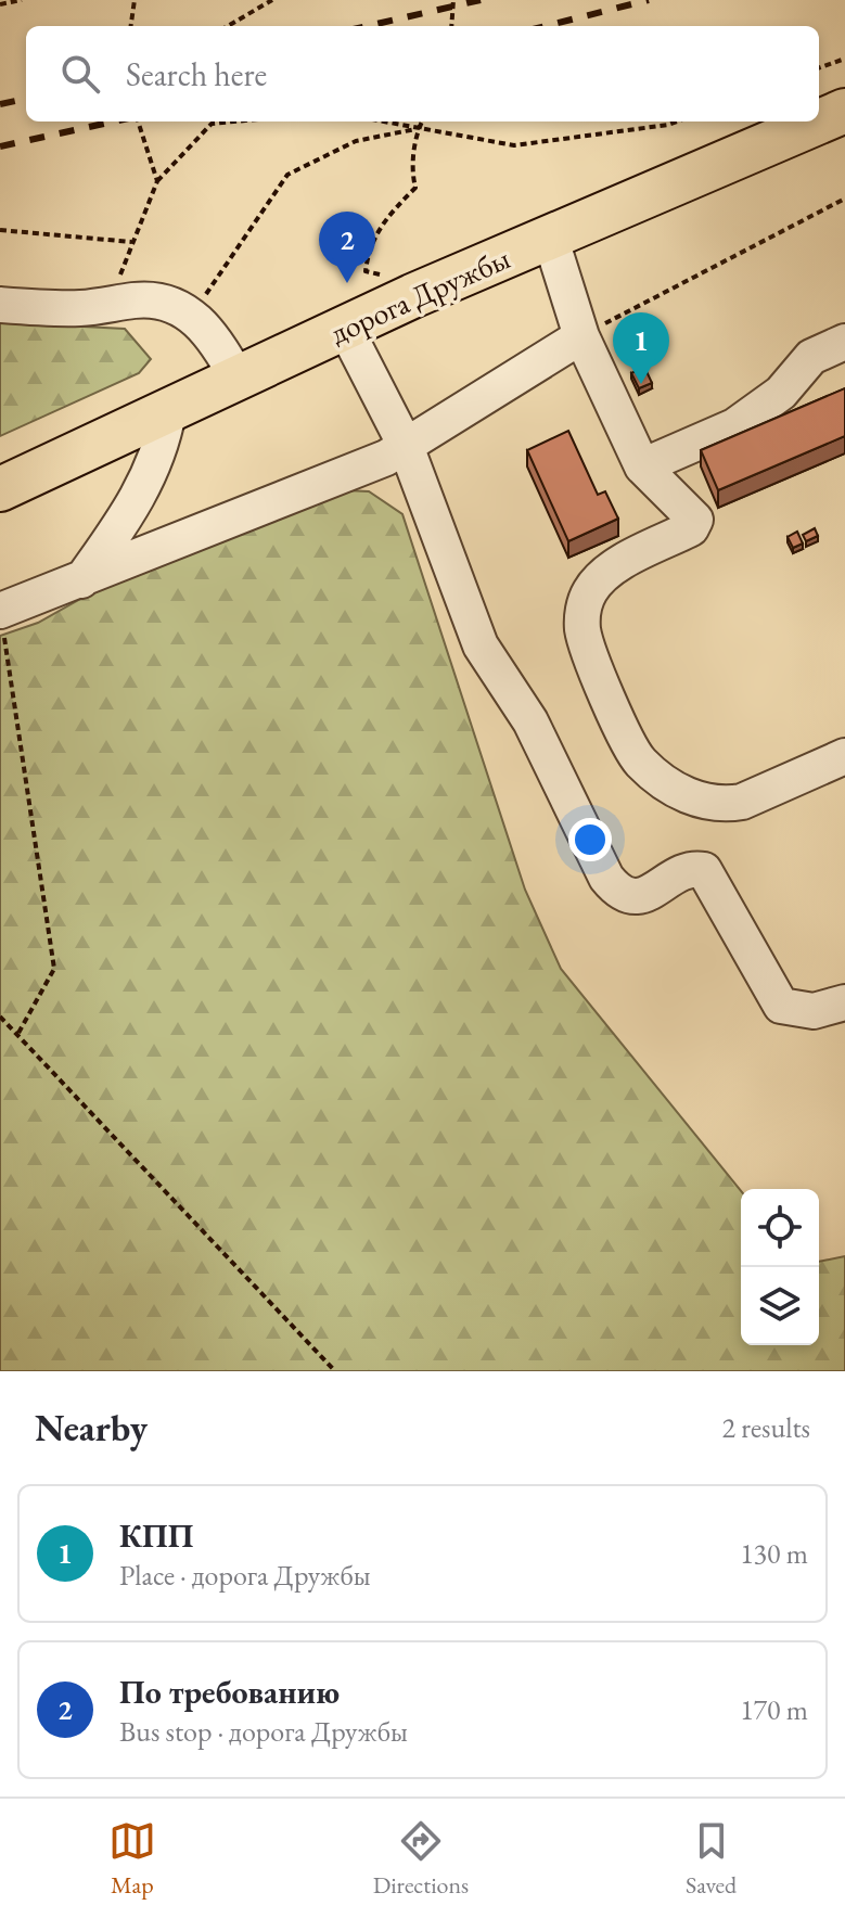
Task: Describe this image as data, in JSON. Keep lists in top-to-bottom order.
{
  "streets": {
    "main road": ["дорога Дружбы"]
  },
  "page": {
    "search": "Search here",
    "pins": ["2", "1"],
    "heading": ["Nearby", "2 results"],
    "list": [
      {
        "mark": "1",
        "name": "КПП",
        "note": "Place · дорога Дружбы",
        "value": "130 m"
      },
      {
        "mark": "2",
        "name": "По требованию",
        "note": "Bus stop · дорога Дружбы",
        "value": "170 m"
      }
    ],
    "nav": ["Map", "Directions", "Saved"]
  }
}
